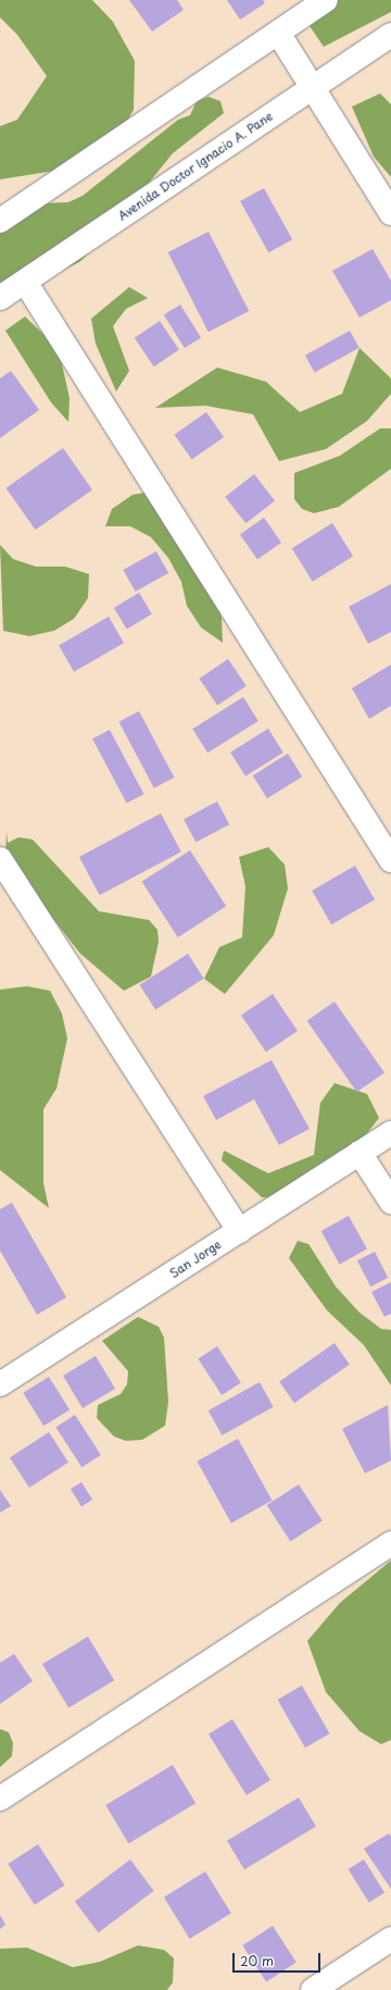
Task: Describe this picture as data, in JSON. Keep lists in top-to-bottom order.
{
  "streets": {
    "street": ["Avenida Doctor Ignacio A. Pane", "San Jorge"]
  },
  "scale_bar": "20 m"
}
